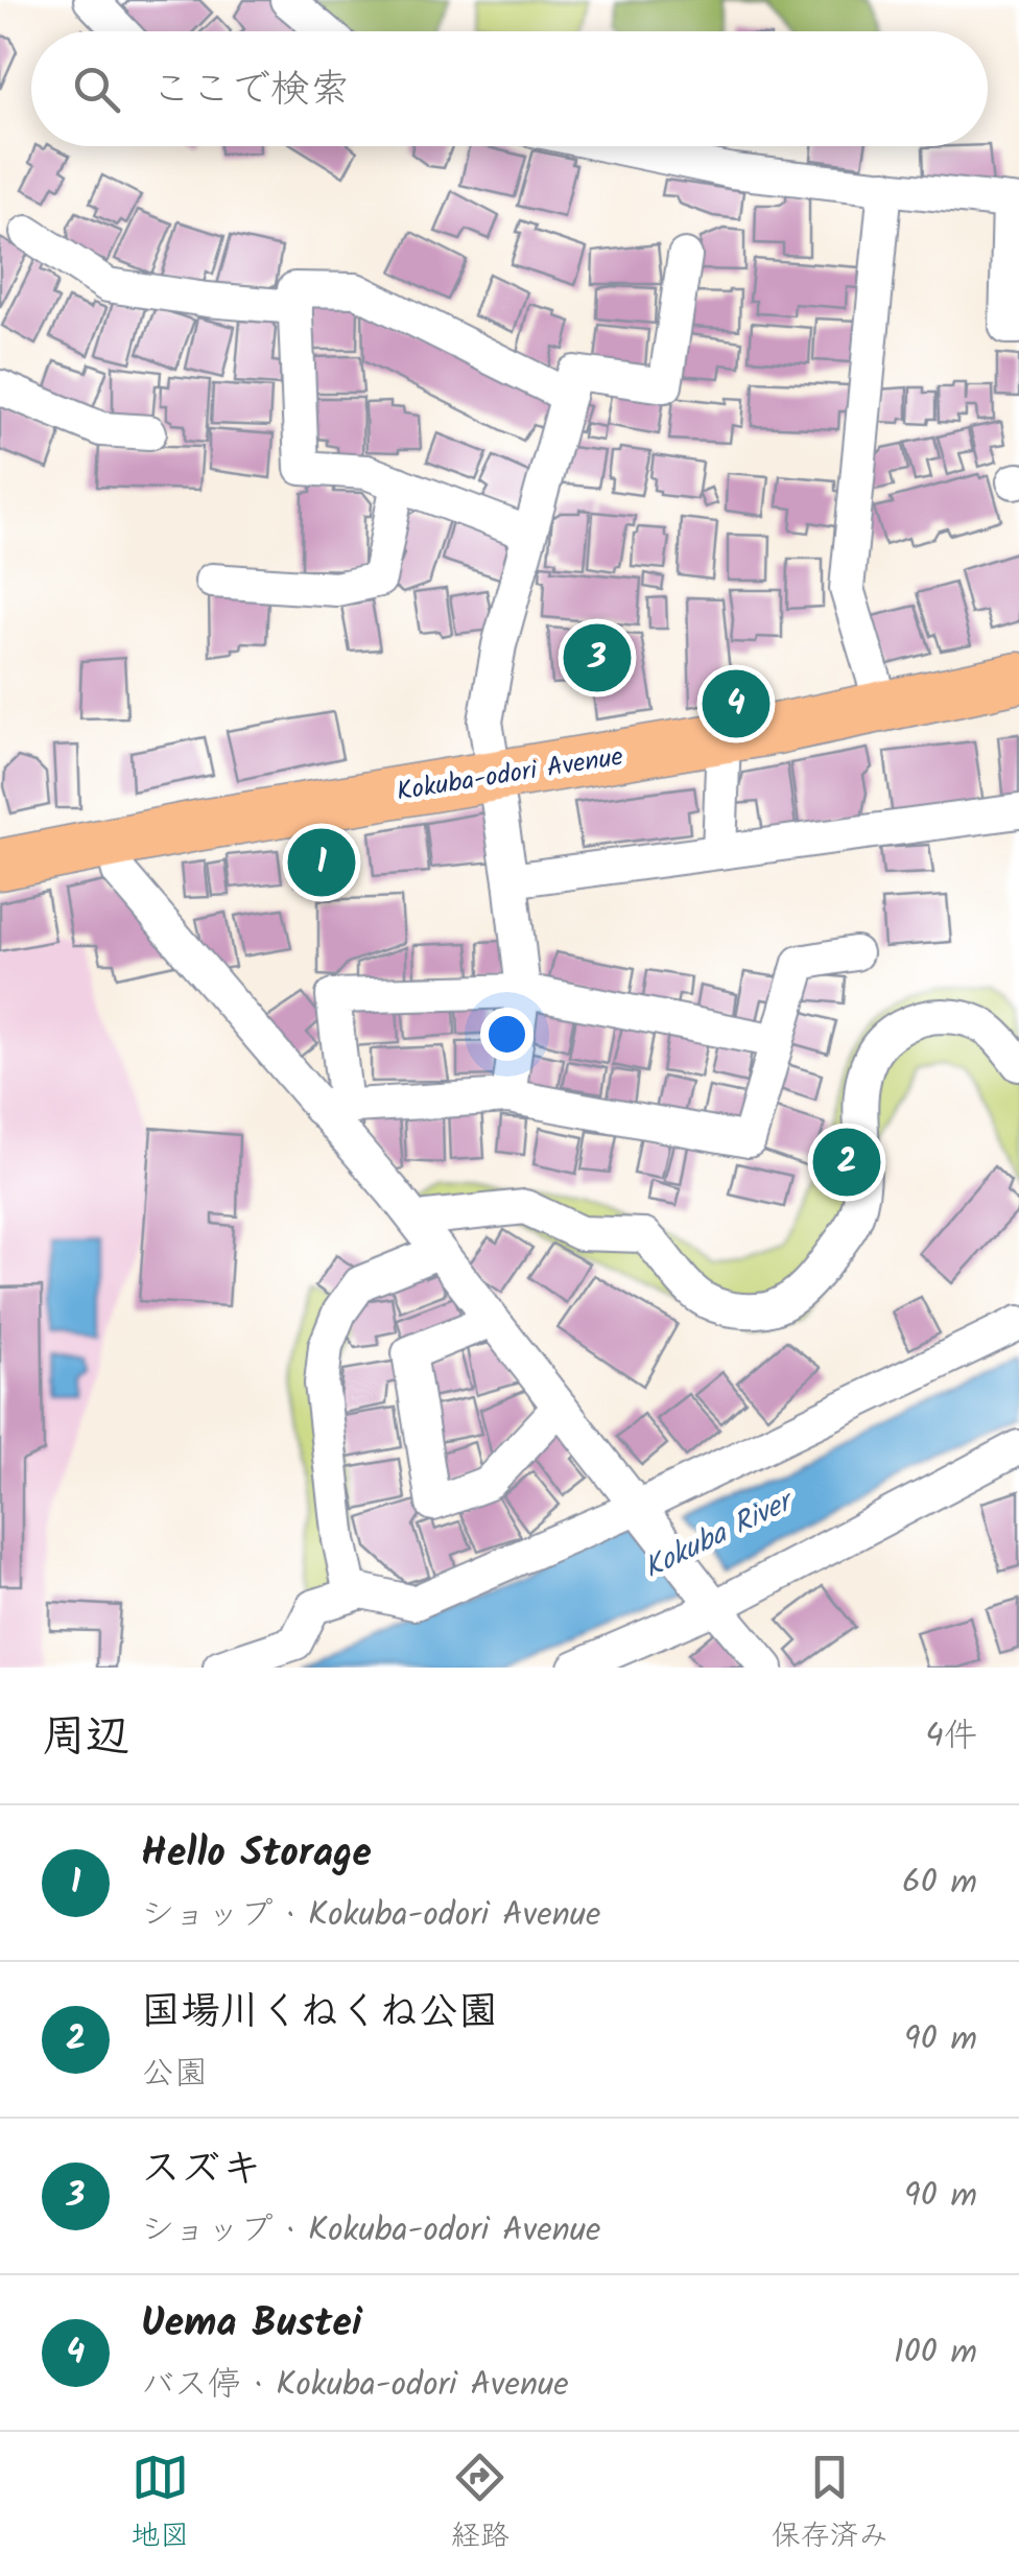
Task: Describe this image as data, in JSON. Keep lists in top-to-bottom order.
{
  "streets": {
    "highway": ["Kokuba-odori Avenue"]
  },
  "water": ["Kokuba River"],
  "page": {
    "search": "ここで検索",
    "pins": [
      "3",
      "4",
      "1",
      "2"
    ],
    "heading": ["周辺", "4件"],
    "list": [
      {
        "mark": "1",
        "name": "Hello Storage",
        "note": "ショップ · Kokuba-odori Avenue",
        "value": "60 m"
      },
      {
        "mark": "2",
        "name": "国場川くねくね公園",
        "note": "公園",
        "value": "90 m"
      },
      {
        "mark": "3",
        "name": "スズキ",
        "note": "ショップ · Kokuba-odori Avenue",
        "value": "90 m"
      },
      {
        "mark": "4",
        "name": "Uema Bustei",
        "note": "バス停 · Kokuba-odori Avenue",
        "value": "100 m"
      }
    ],
    "nav": ["地図", "経路", "保存済み"]
  }
}
